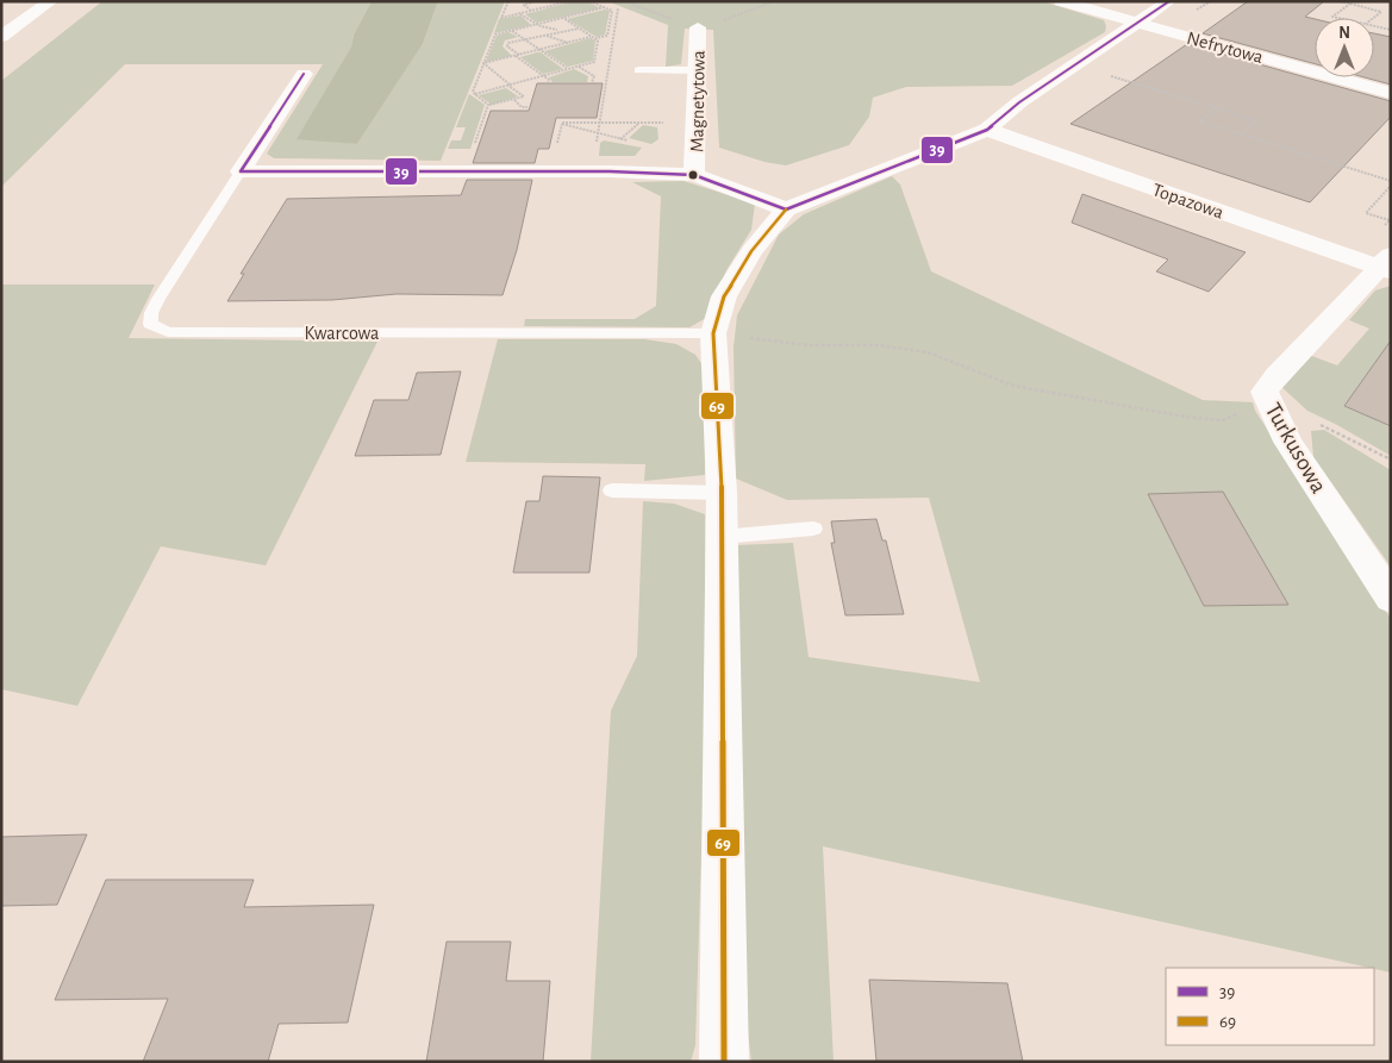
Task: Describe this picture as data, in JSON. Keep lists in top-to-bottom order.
{
  "streets": {
    "street": [
      "Nefrytowa",
      "Magnetytowa",
      "Topazowa",
      "Turkusowa"
    ],
    "lane": ["Kwarcowa"]
  },
  "crossings": [
    ["Topazowa", "Turkusowa"]
  ],
  "lines": ["transit line 39", "transit line 69"],
  "legend": ["39", "69"],
  "north": "top"
}
